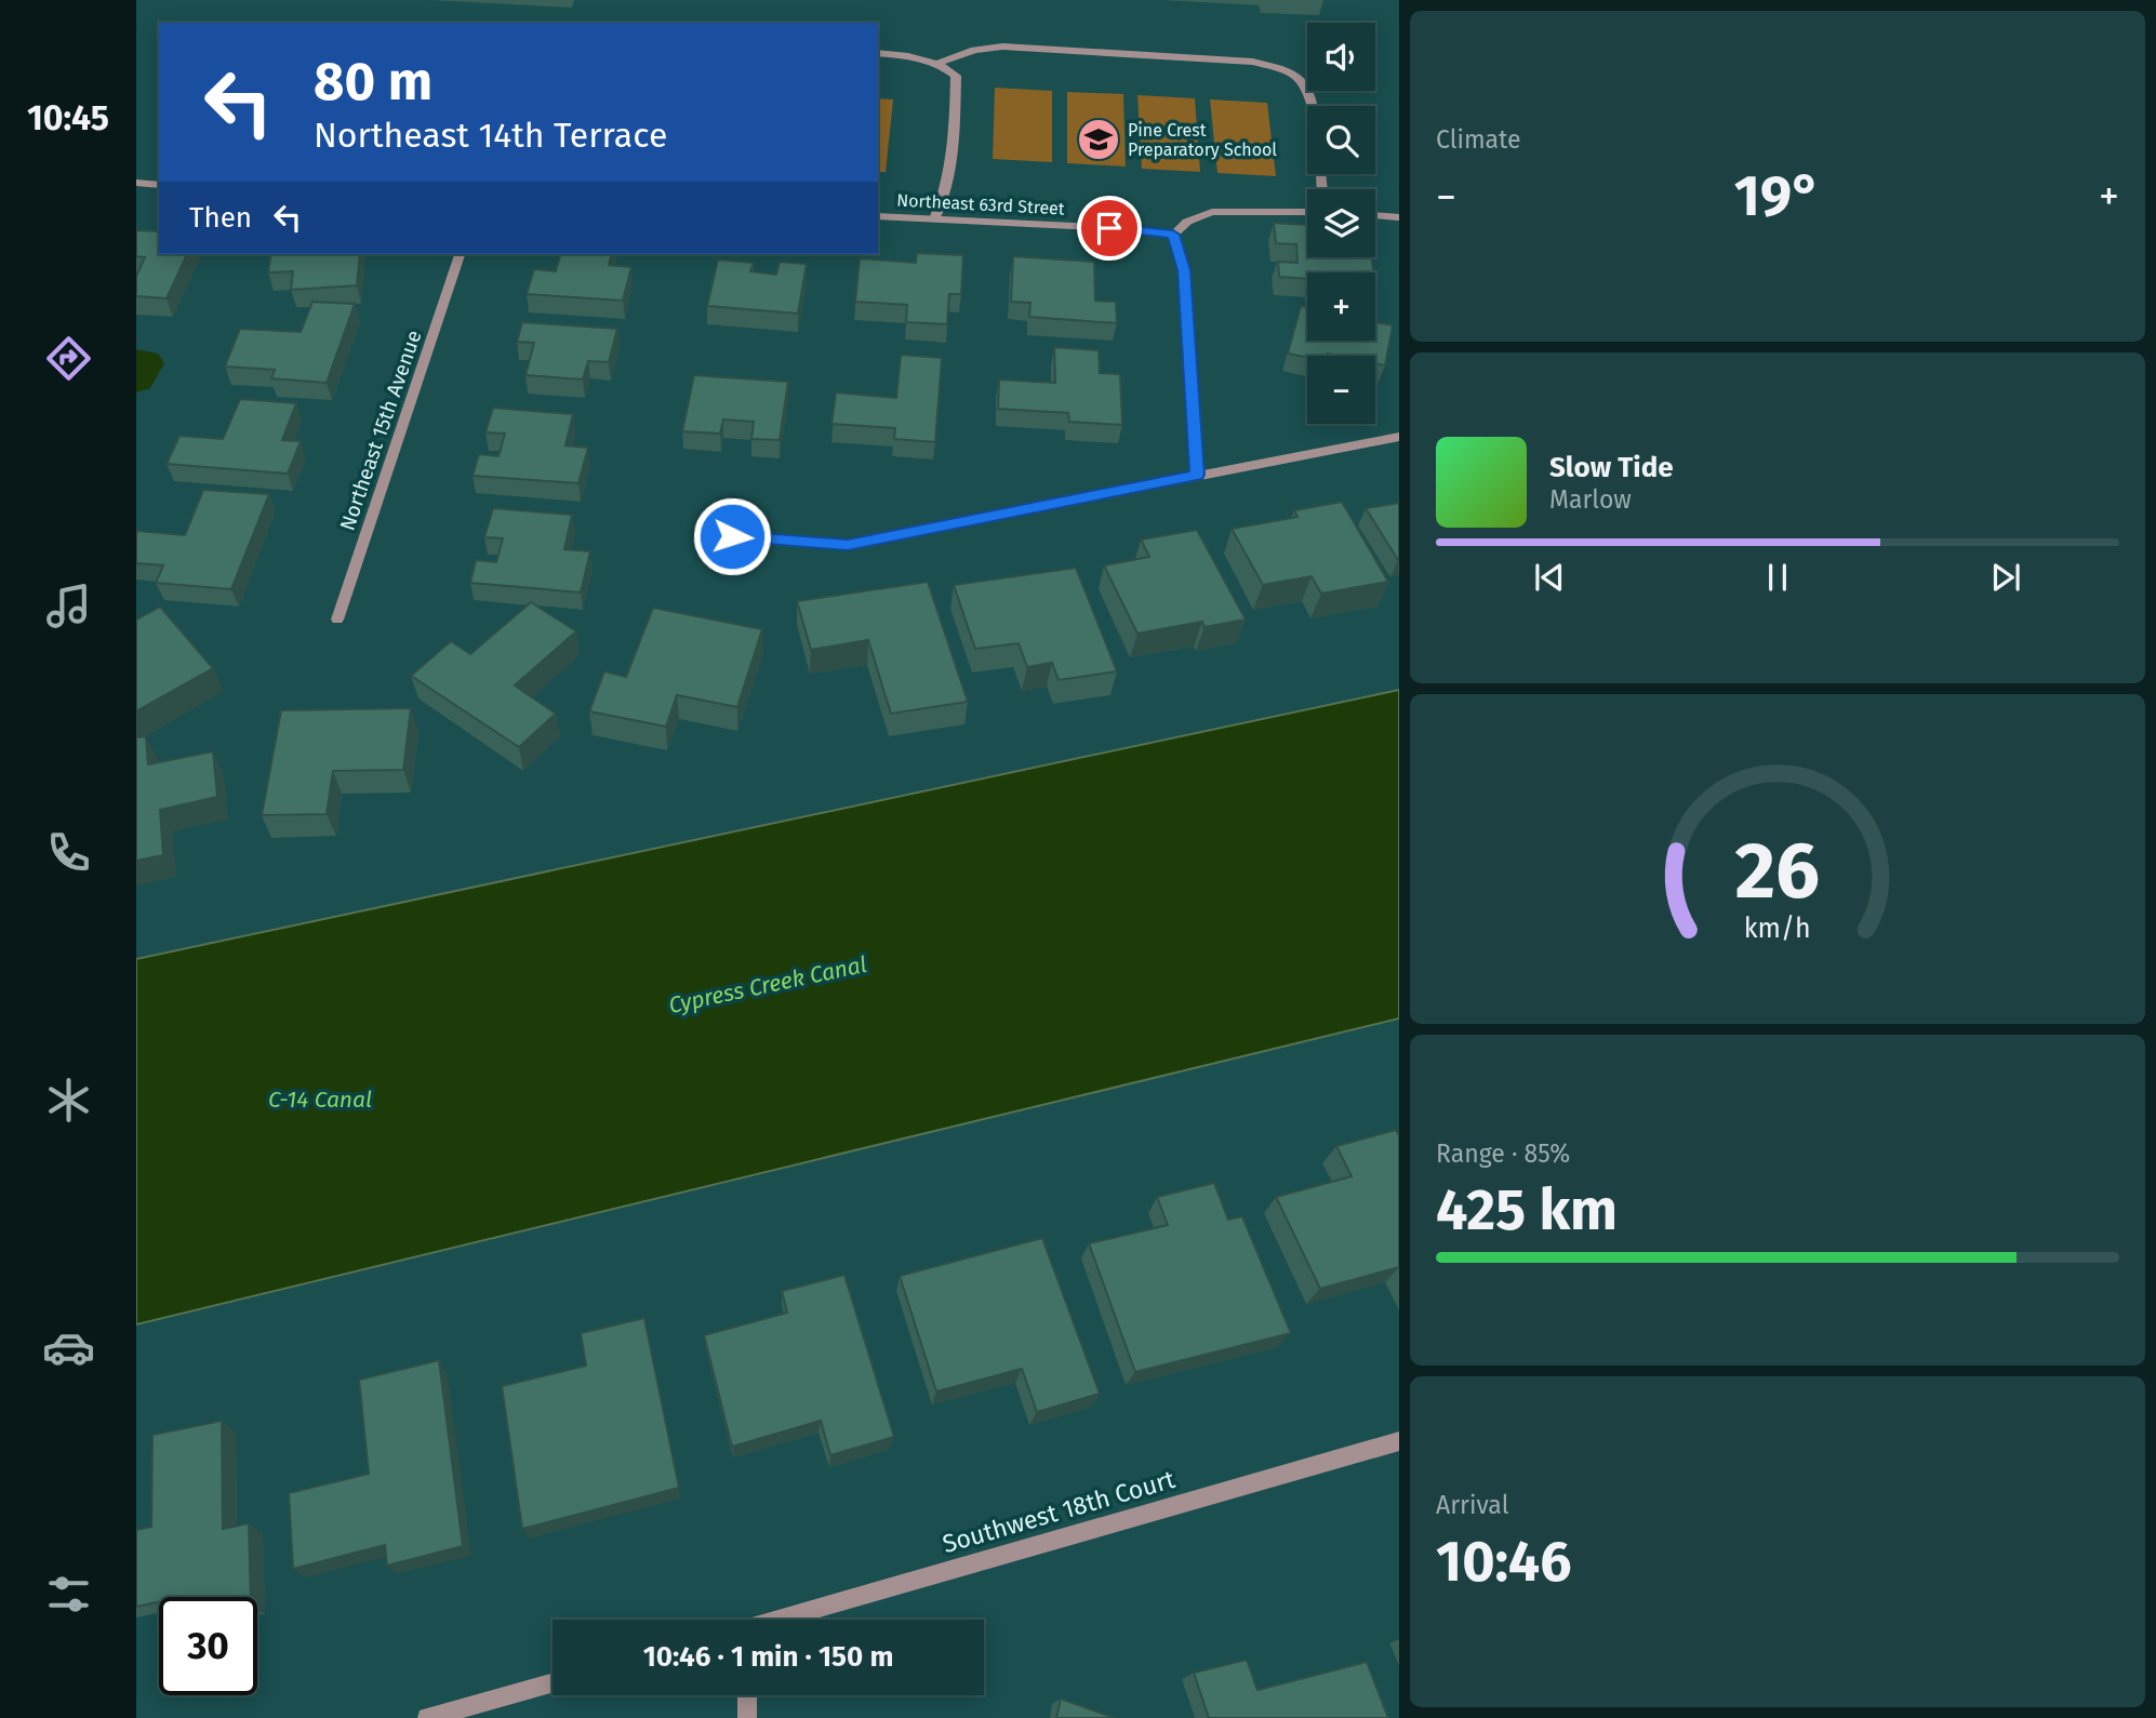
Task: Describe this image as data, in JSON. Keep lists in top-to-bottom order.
{
  "streets": {
    "street": ["Northeast 63rd Street", "Northeast 15th Avenue", "Southwest 18th Court"]
  },
  "water": ["Cypress Creek Canal", "C-14 Canal"],
  "places": {
    "school or university": ["Pine Crest Preparatory School"]
  },
  "page": {
    "tabs": "10:45",
    "tile": [
      "Climate",
      ["Range · 85%", "425 km"],
      ["Arrival", "10:46"]
    ],
    "map_buttons": ["+", "−"],
    "turn": ["80 m", "Northeast 14th Terrace"],
    "heat": ["−", "19°", "+"],
    "then": "Then",
    "song": ["Slow Tide", "Marlow"],
    "limit": "30",
    "trip": "10:46 · 1 min · 150 m",
    "gauge": ["26", "km/h"]
  }
}
